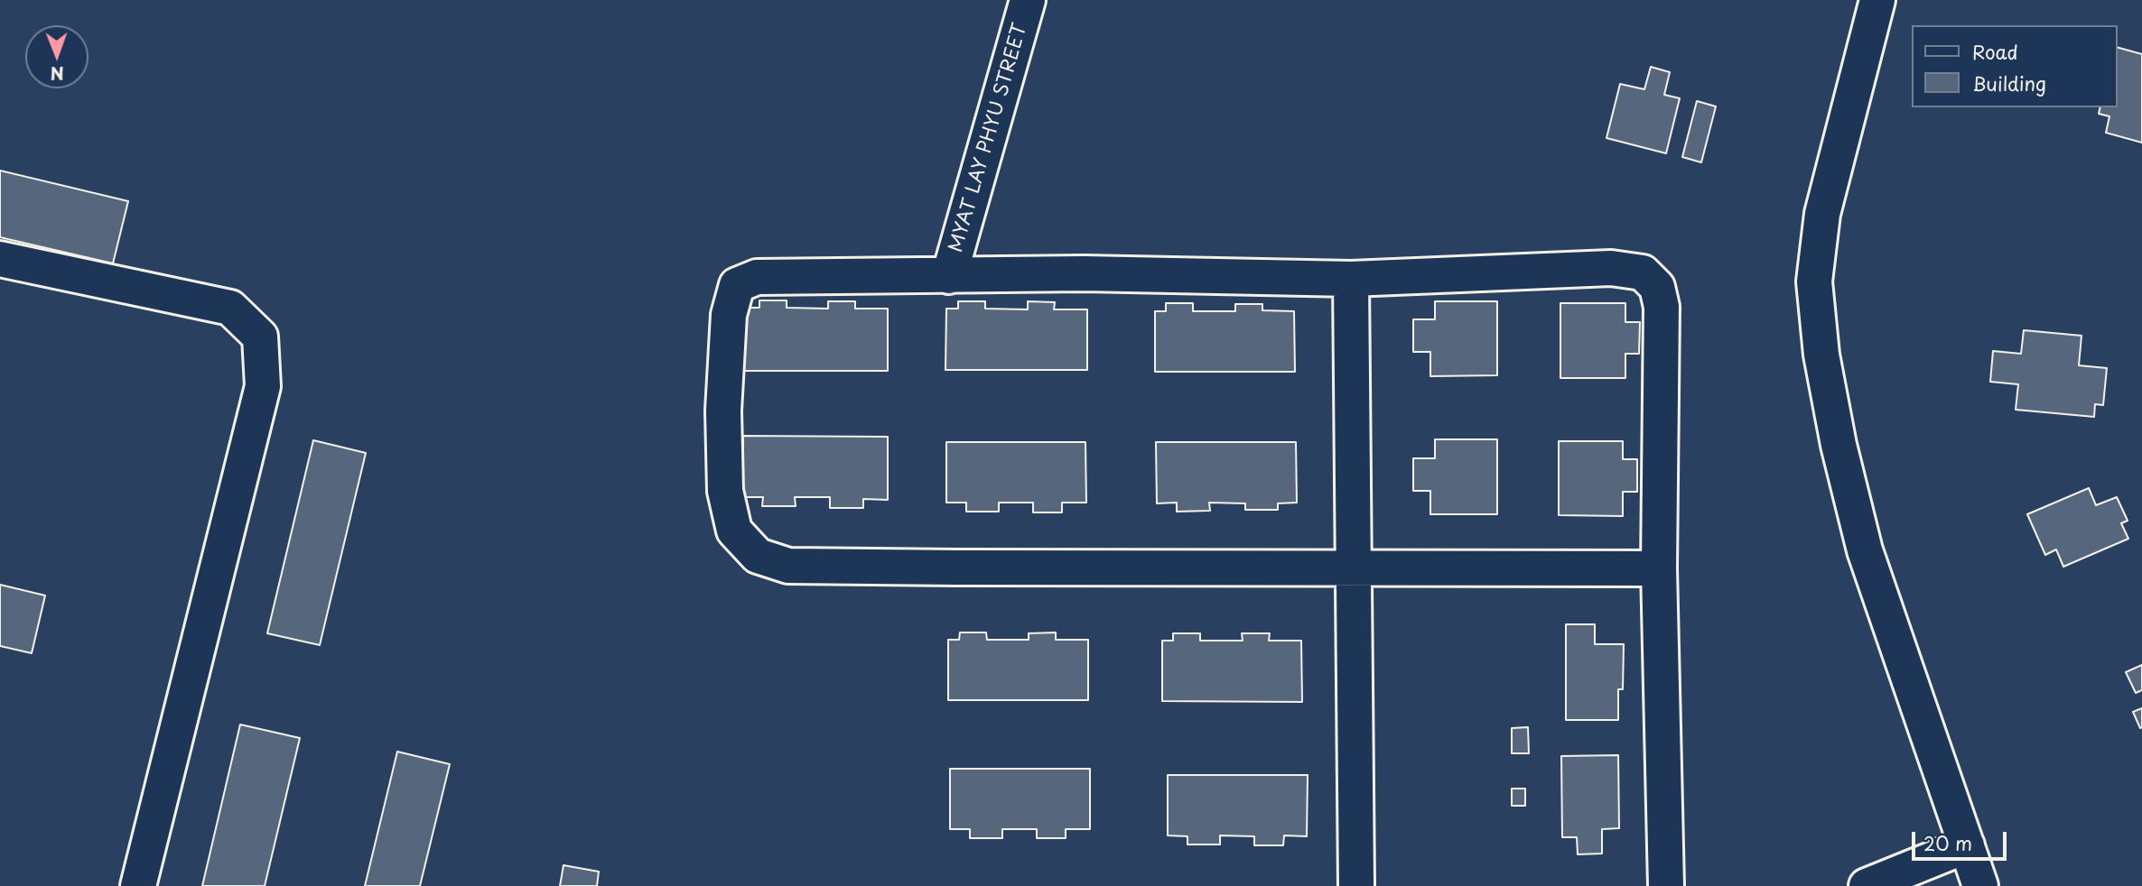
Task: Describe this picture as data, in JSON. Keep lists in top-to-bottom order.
{
  "streets": {
    "street": ["MYAT LAY PHYU STREET"]
  },
  "legend": ["Road", "Building"],
  "scale_bar": "20 m",
  "north": "bottom"
}
